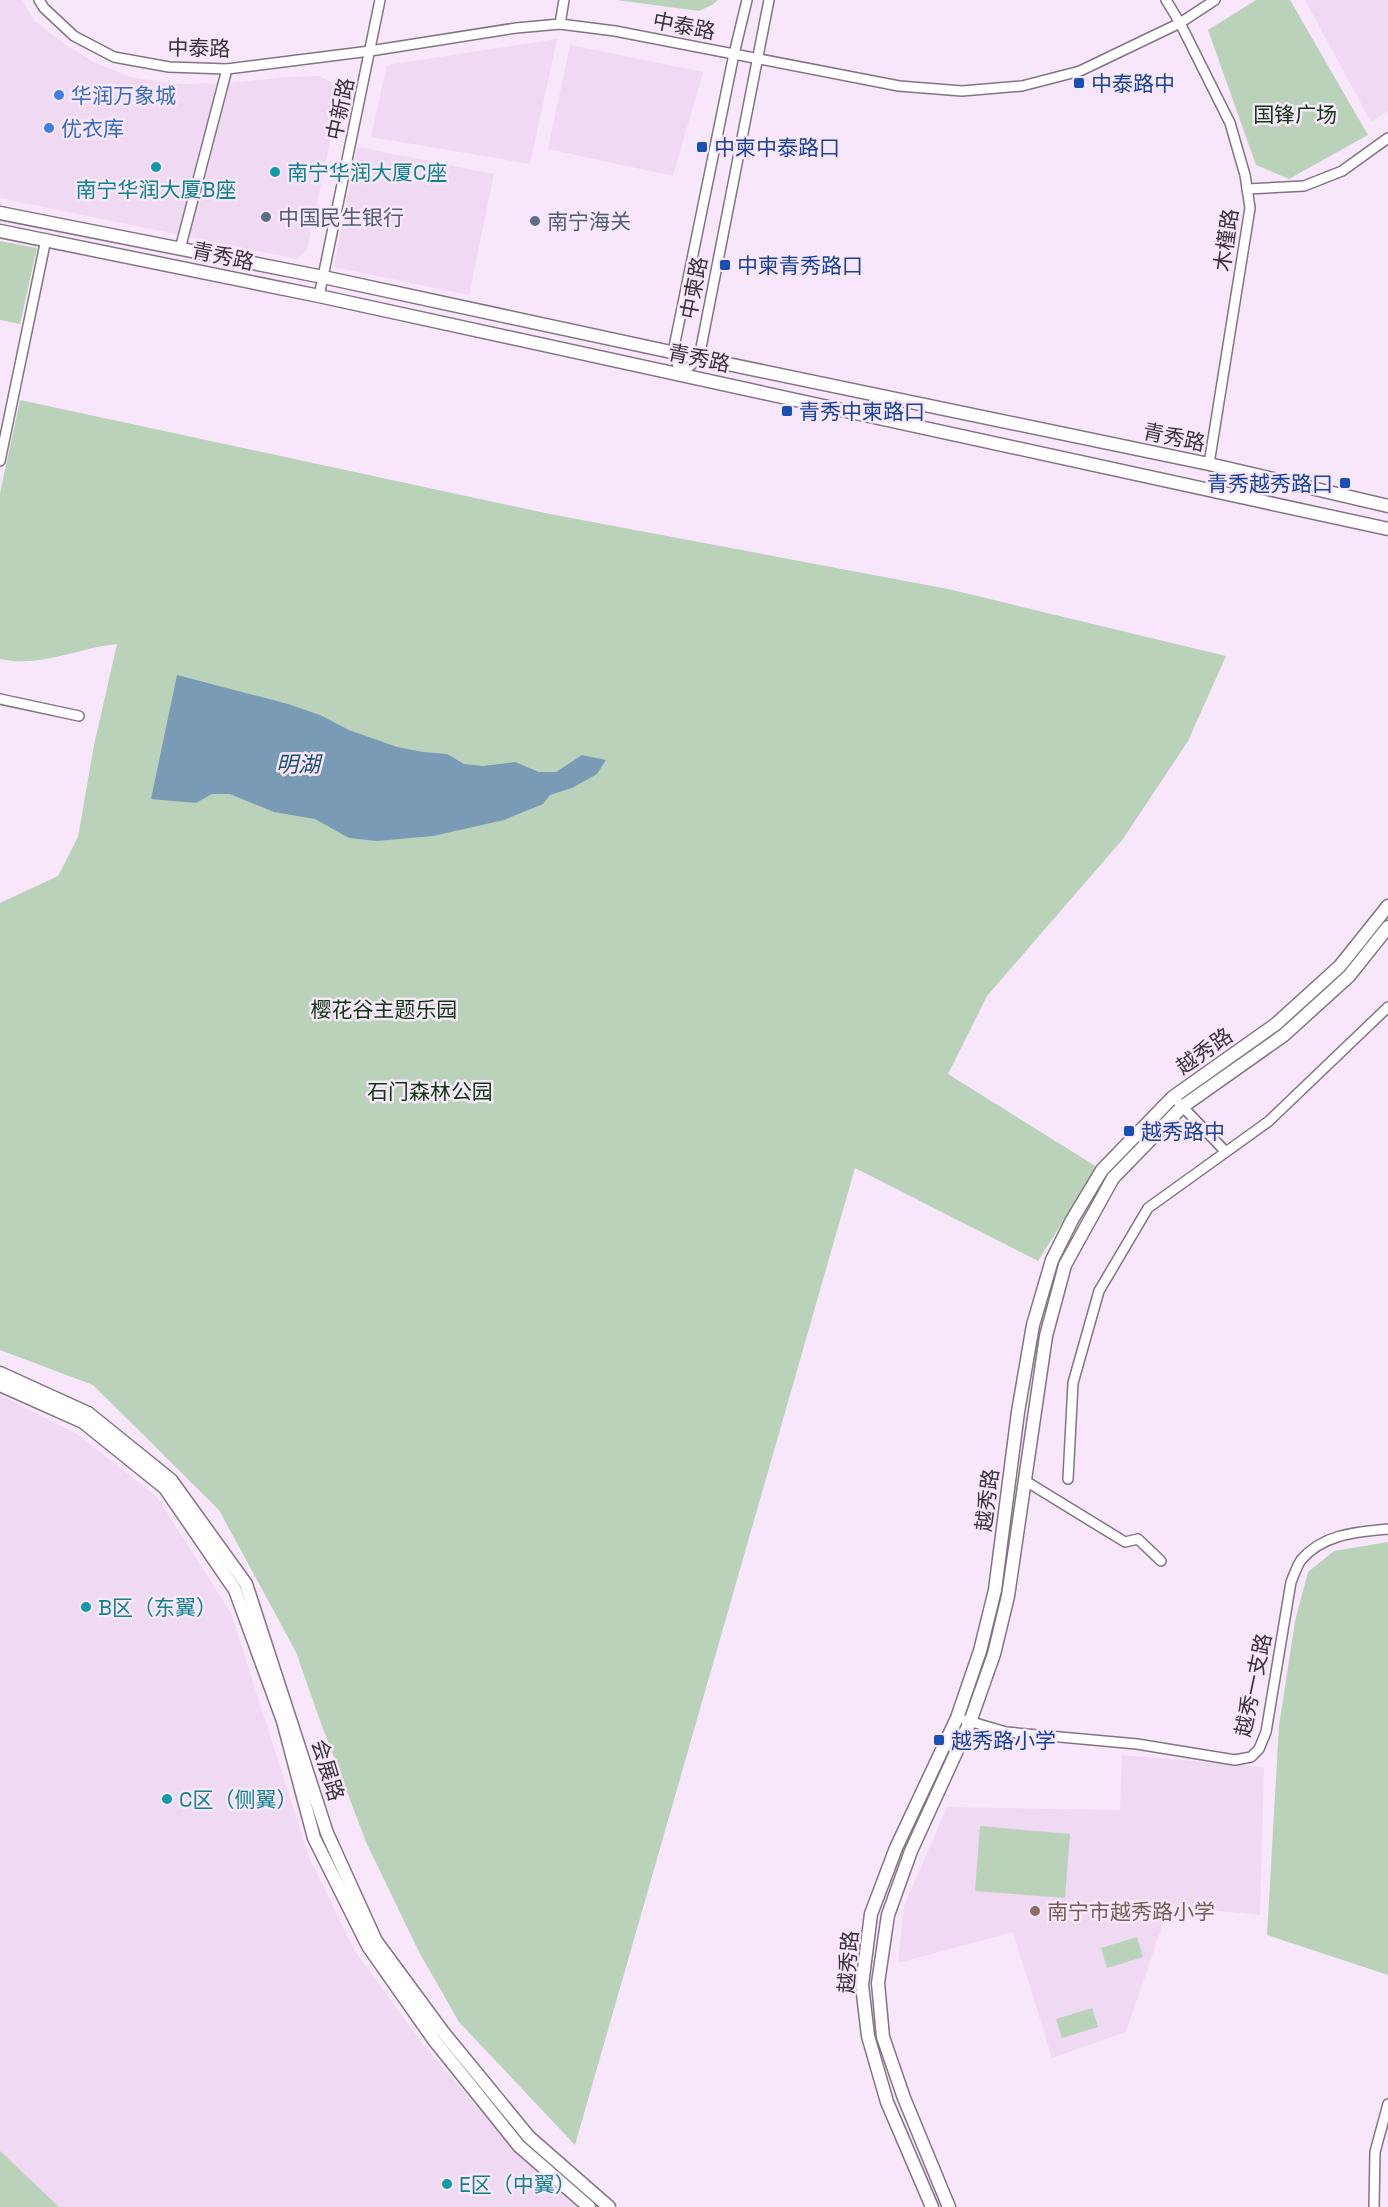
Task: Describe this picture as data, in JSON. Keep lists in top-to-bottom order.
{
  "streets": {
    "main road": ["青秀路", "越秀路", "会展路"],
    "street": [
      "中泰路",
      "中新路",
      "木槿路",
      "中柬路",
      "越秀一支路"
    ]
  },
  "crossings": [
    ["中泰路", "中新路"],
    ["中泰路", "木槿路"],
    ["中泰路", "中柬路"],
    ["中新路", "青秀路"],
    ["木槿路", "青秀路"],
    ["青秀路", "中柬路"],
    ["越秀路", "越秀一支路"]
  ],
  "water": ["明湖"],
  "parks": ["国锋广场", "樱花谷主题乐园", "石门森林公园"],
  "places": {
    "transit": [
      "中泰路中",
      "中柬中泰路口",
      "中柬青秀路口",
      "青秀中柬路口",
      "青秀越秀路口",
      "越秀路中",
      "越秀路小学"
    ],
    "other": [
      "华润万象城",
      "优衣库",
      "南宁华润大厦B座",
      "南宁华润大厦C座",
      "中国民生银行",
      "南宁海关",
      "B区（东翼）",
      "C区（侧翼）",
      "南宁市越秀路小学",
      "E区（中翼）"
    ]
  }
}
